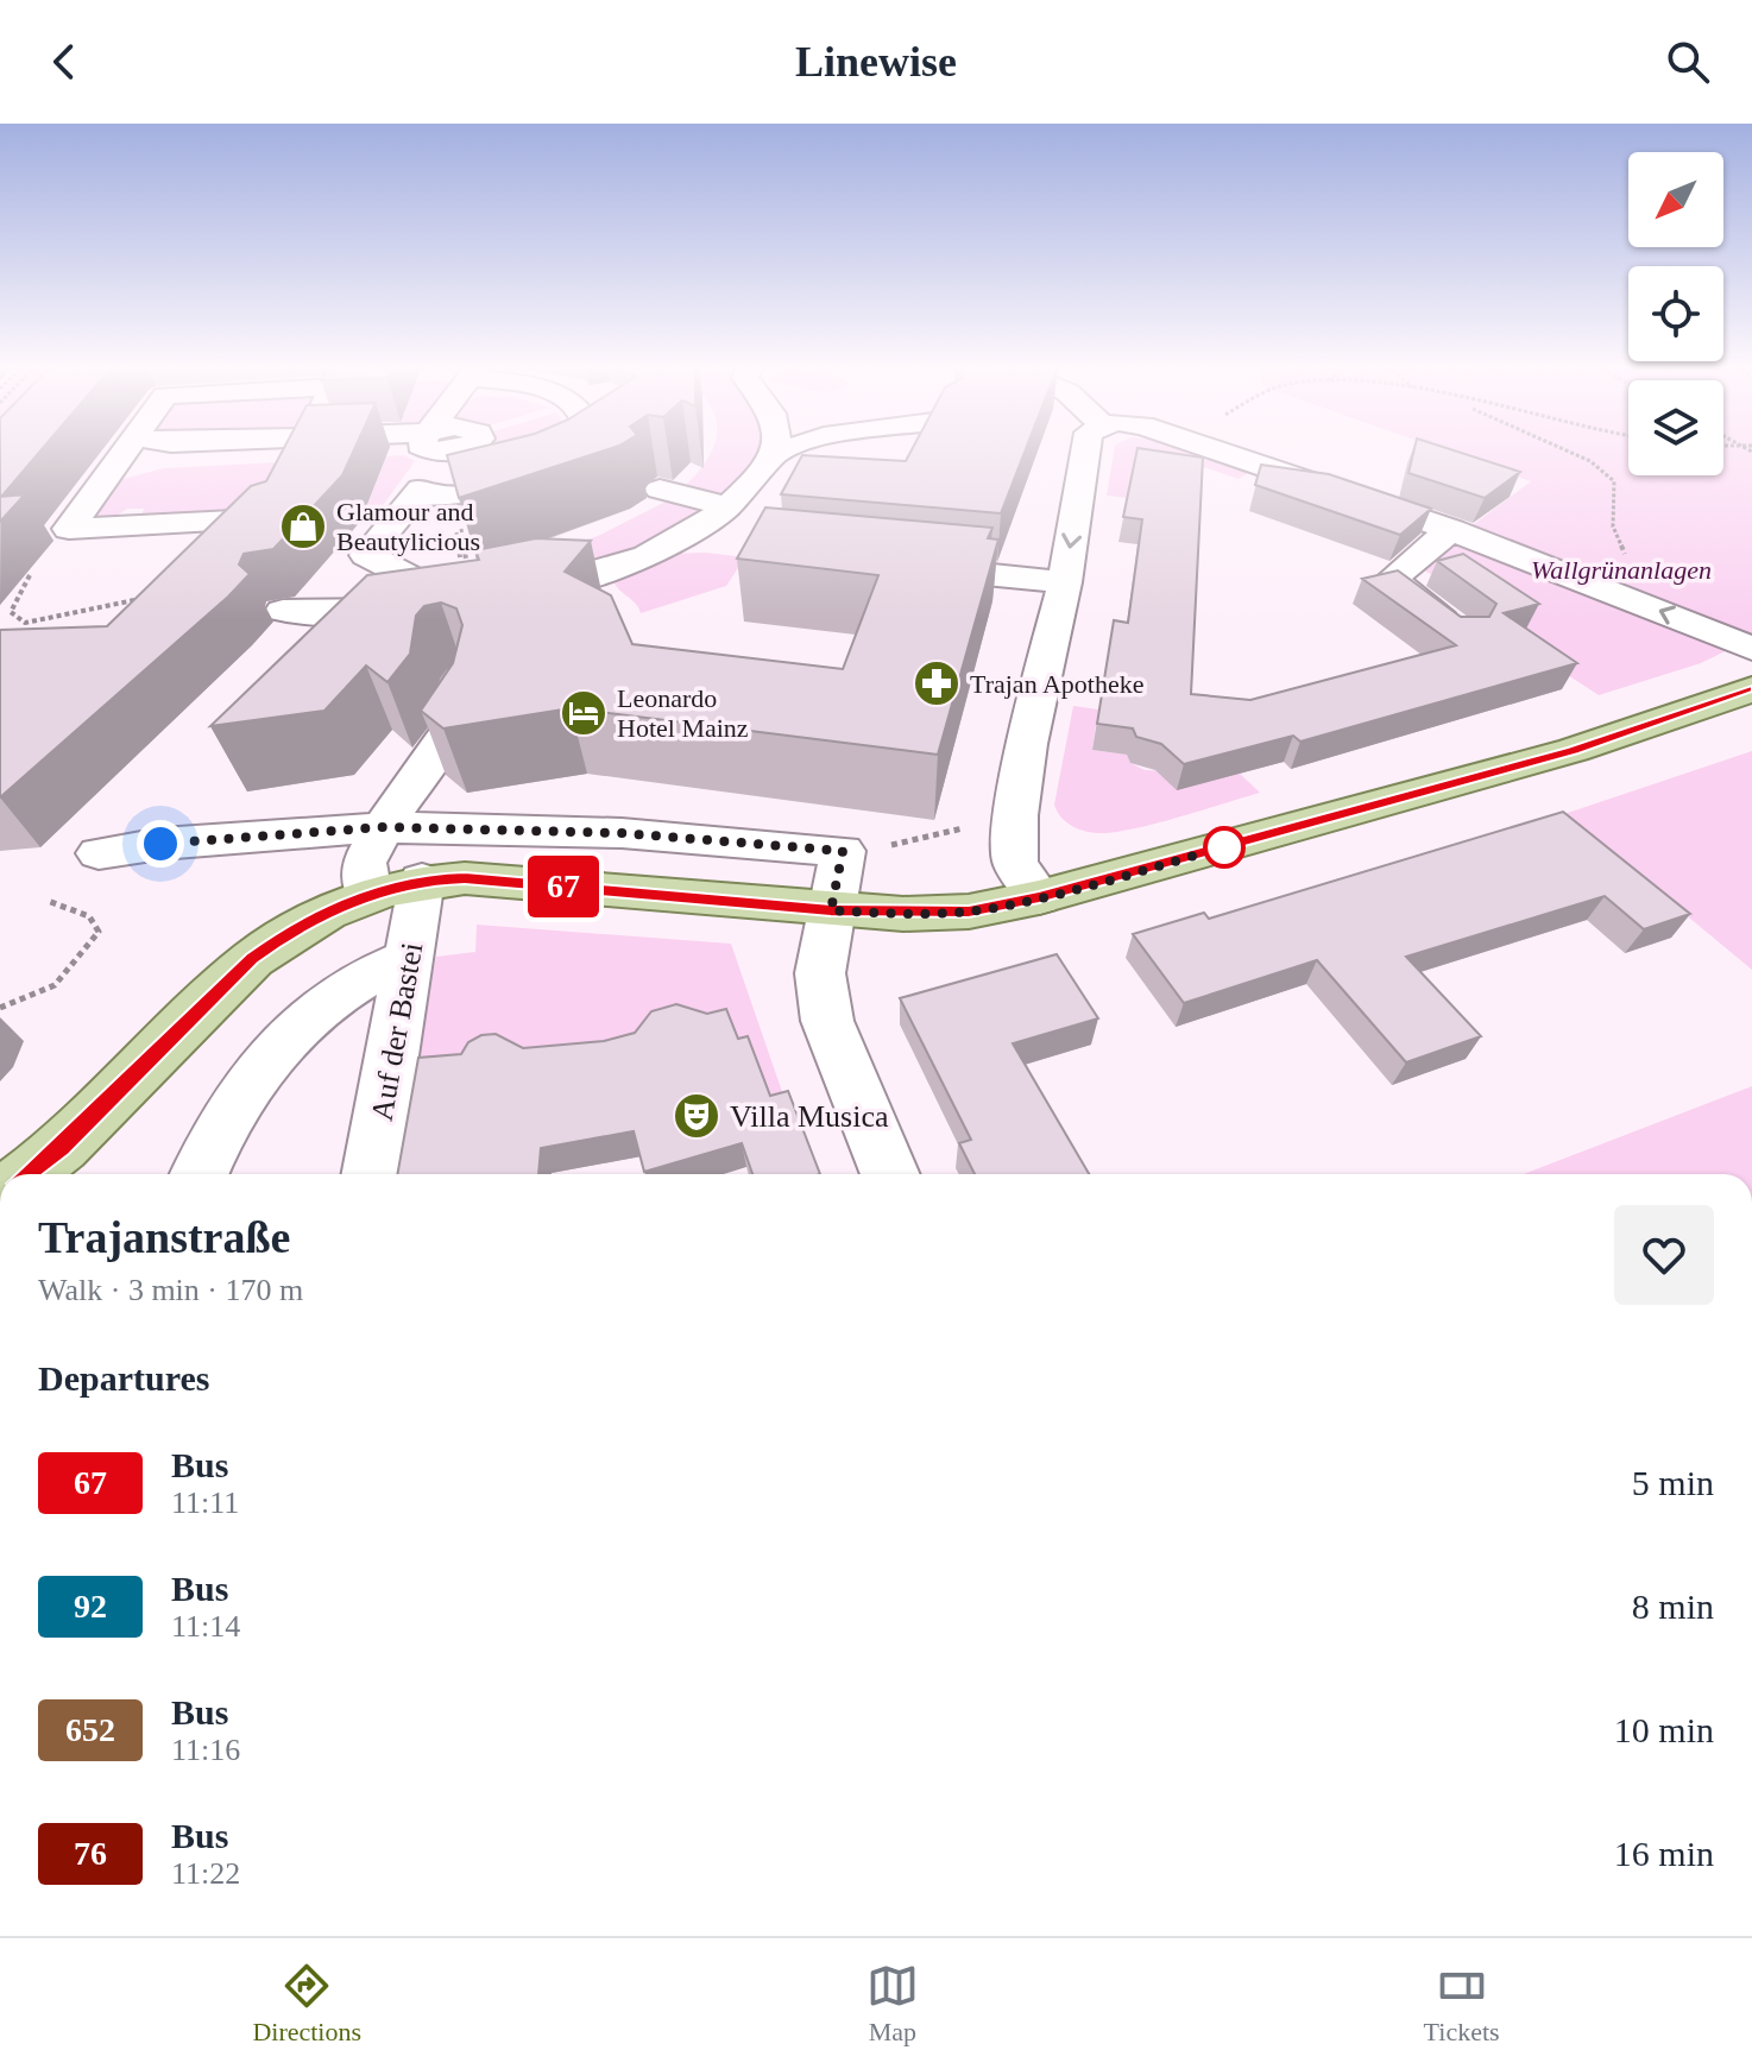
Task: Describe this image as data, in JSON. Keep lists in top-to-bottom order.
{
  "streets": {
    "street": ["Auf der Bastei"]
  },
  "parks": ["Wallgrünanlagen"],
  "places": {
    "shop": ["Glamour and Beautylicious"],
    "pharmacy": ["Trajan Apotheke"],
    "hotel": ["Leonardo Hotel Mainz"],
    "theatre": ["Villa Musica"]
  },
  "lines": ["bus line 67"],
  "north": "bottom left",
  "page": {
    "header": "Linewise",
    "on_map": "67",
    "heading": [
      ["Trajanstraße", "Walk · 3 min · 170 m"],
      "Departures"
    ],
    "list": [
      {
        "mark": "67",
        "name": "Bus",
        "note": "11:11",
        "value": "5 min"
      },
      {
        "mark": "92",
        "name": "Bus",
        "note": "11:14",
        "value": "8 min"
      },
      {
        "mark": "652",
        "name": "Bus",
        "note": "11:16",
        "value": "10 min"
      },
      {
        "mark": "76",
        "name": "Bus",
        "note": "11:22",
        "value": "16 min"
      }
    ],
    "tabs": ["Directions", "Map", "Tickets"]
  }
}
